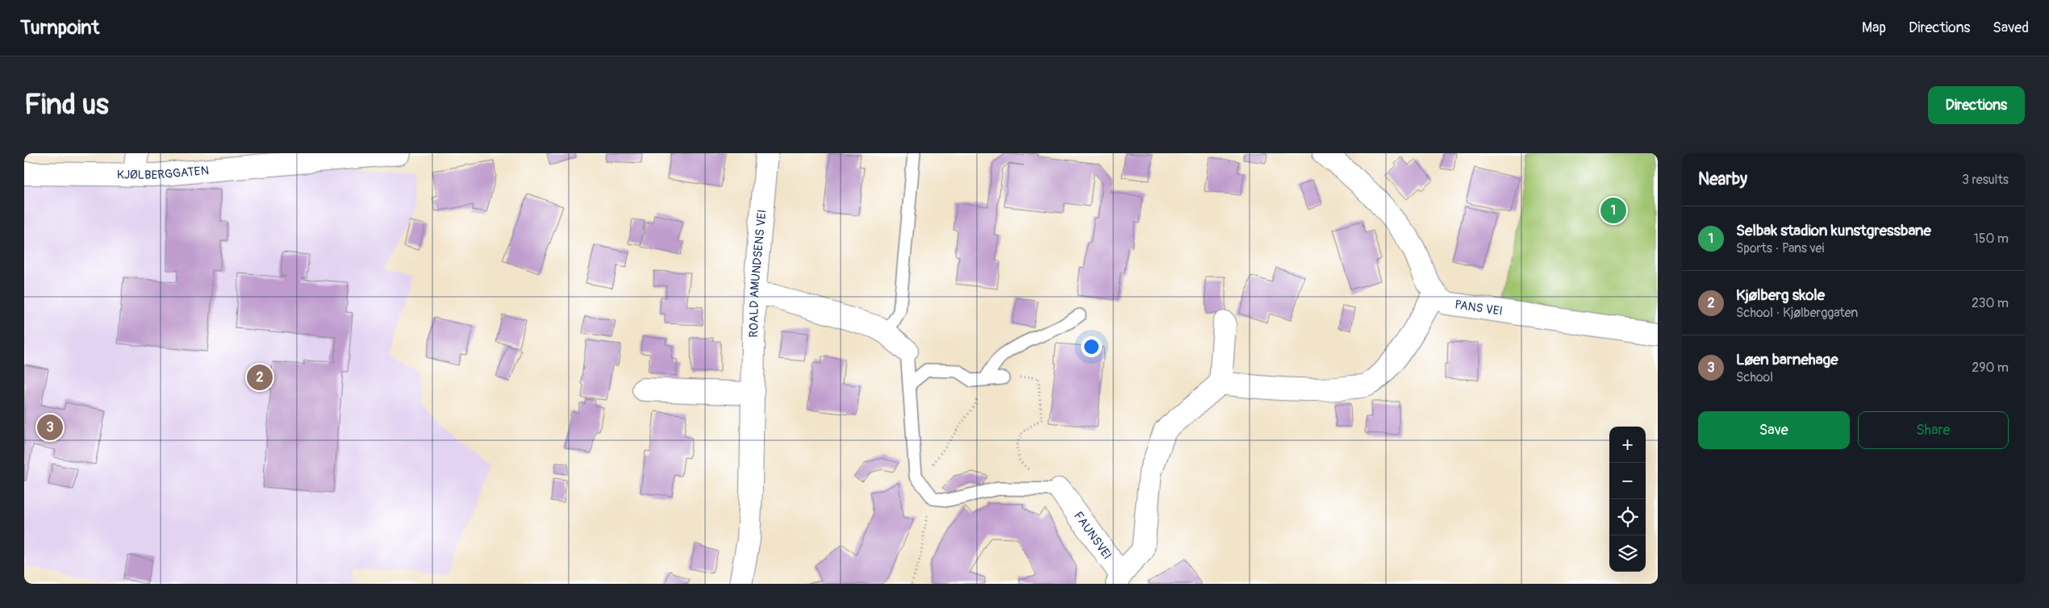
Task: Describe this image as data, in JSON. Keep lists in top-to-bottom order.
{
  "streets": {
    "street": [
      "KJØLBERGGATEN",
      "ROALD AMUNDSENS VEI",
      "PANS VEI",
      "FAUNSVEI"
    ]
  },
  "page": {
    "header": "Turnpoint",
    "nav": ["Map", "Directions", "Saved"],
    "buttons": [
      "Directions",
      ["Save", "Share"]
    ],
    "title": "Find us",
    "heading": ["Nearby", "3 results"],
    "pins": ["1", "2", "3"],
    "list": [
      {
        "mark": "1",
        "name": "Selbak stadion kunstgressbane",
        "note": "Sports · Pans vei",
        "value": "150 m"
      },
      {
        "mark": "2",
        "name": "Kjølberg skole",
        "note": "School · Kjølberggaten",
        "value": "230 m"
      },
      {
        "mark": "3",
        "name": "Løen barnehage",
        "note": "School",
        "value": "290 m"
      }
    ],
    "map_buttons": ["+", "−"]
  }
}
